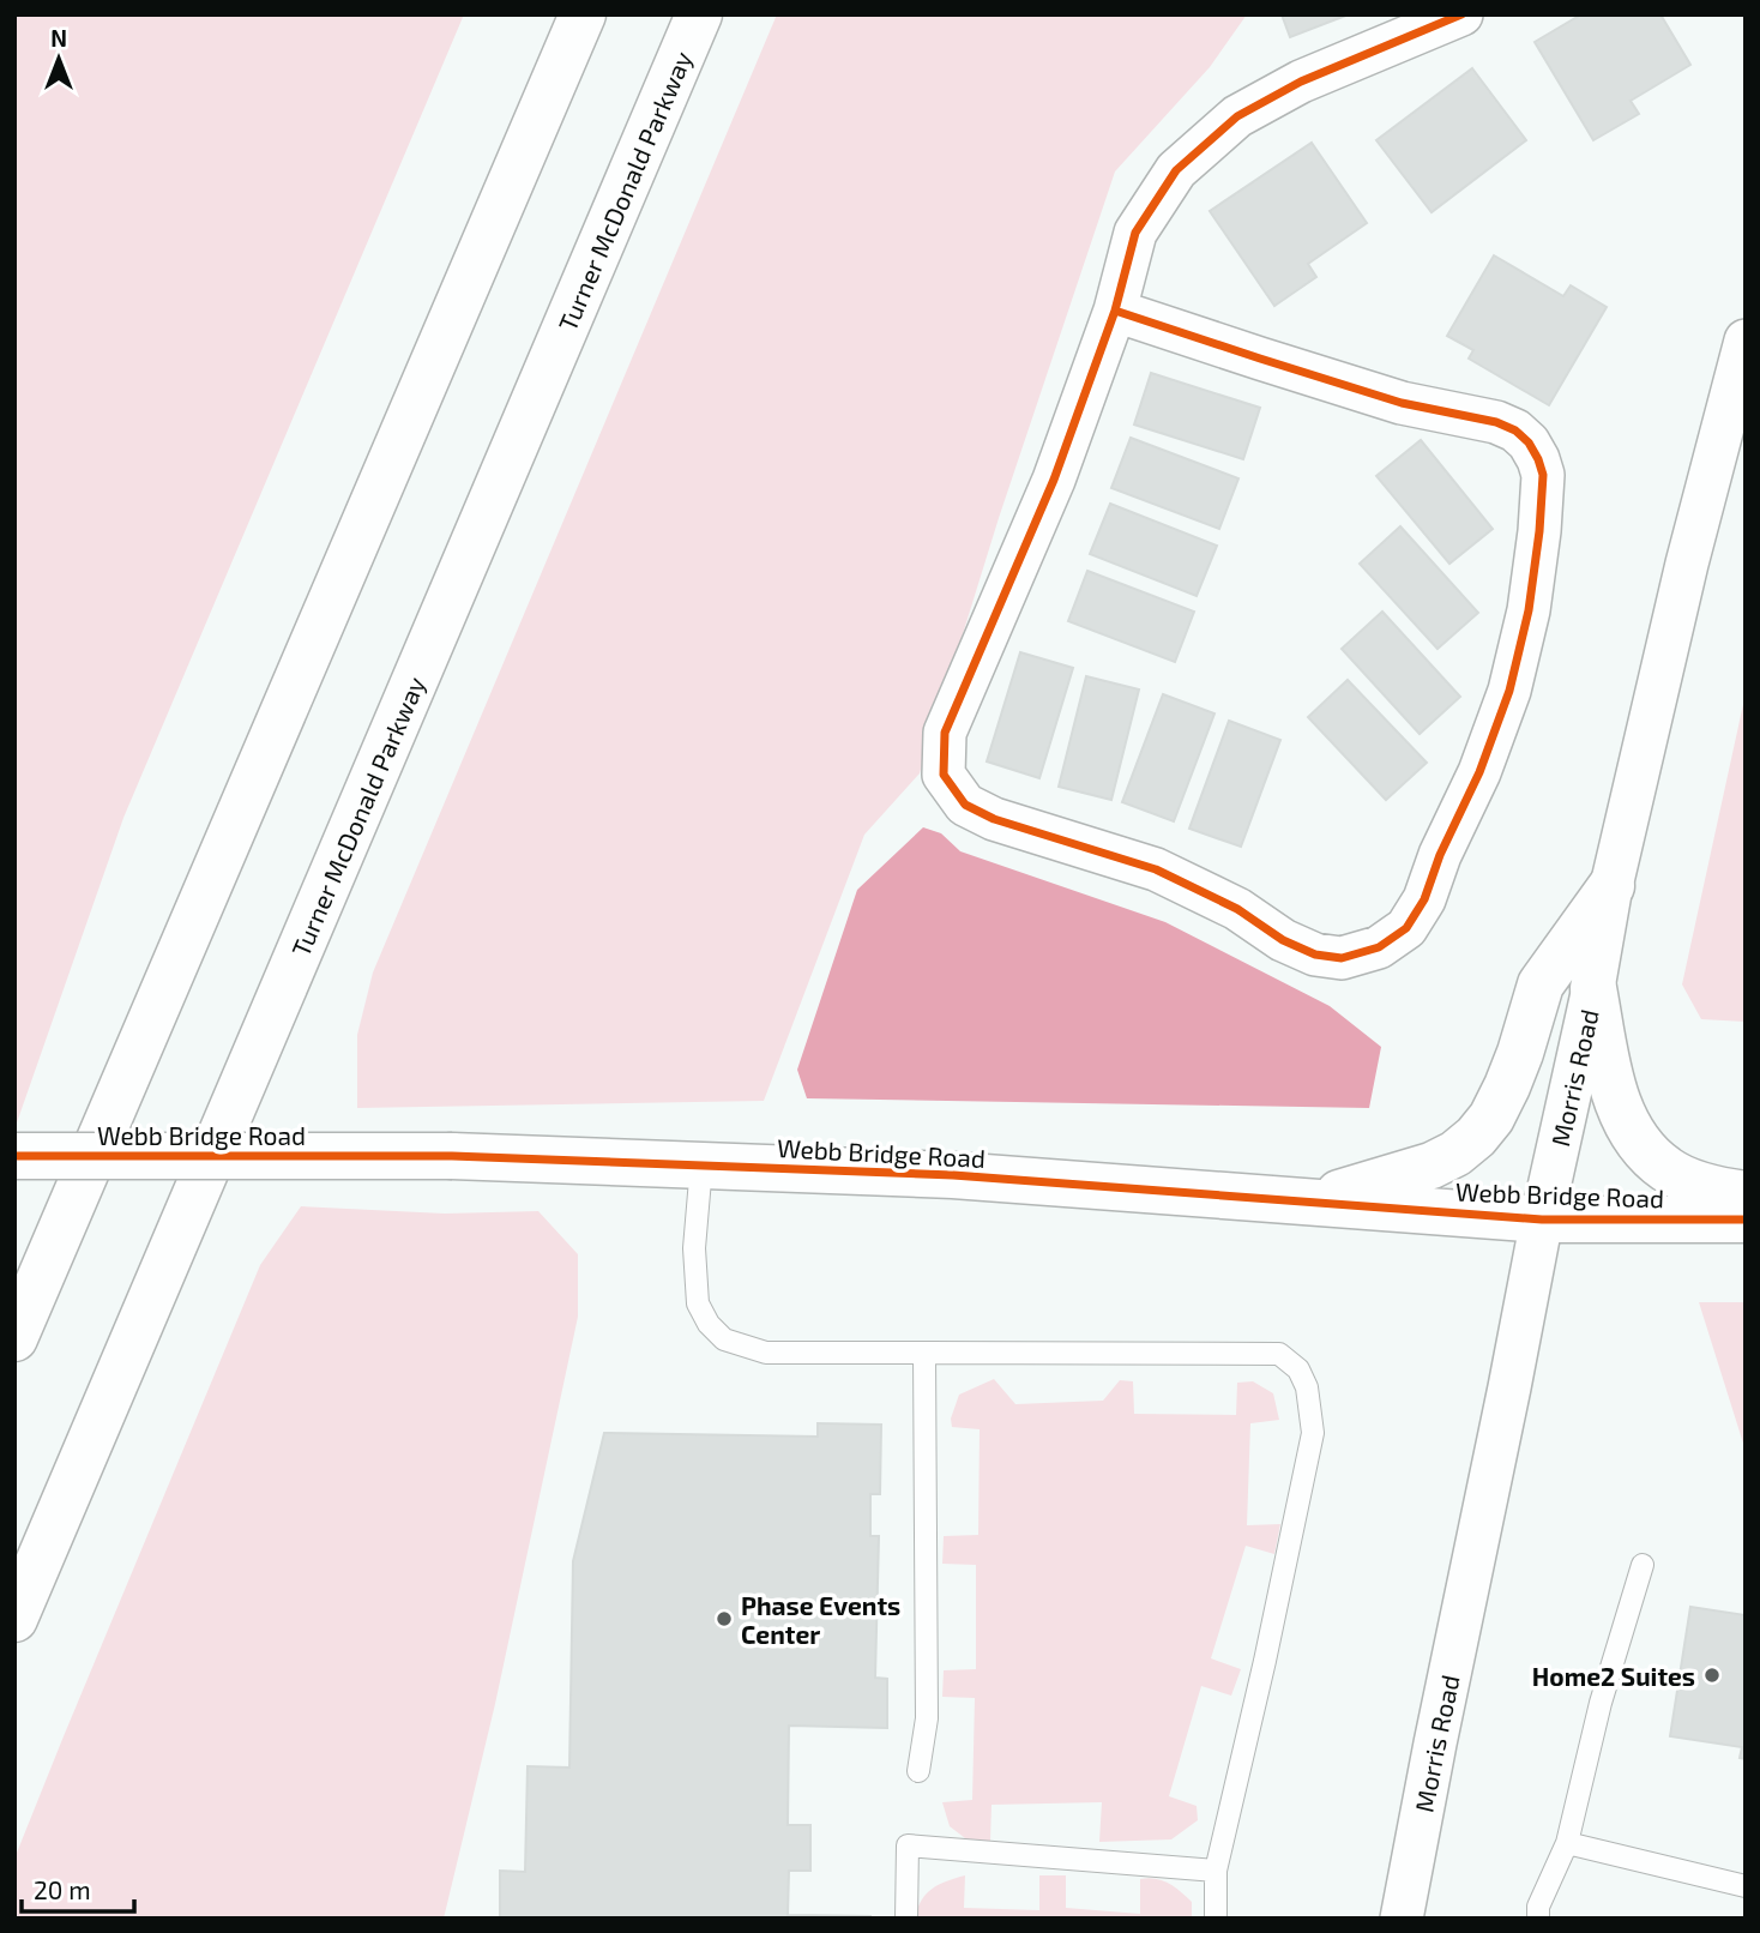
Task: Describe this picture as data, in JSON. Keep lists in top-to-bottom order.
{
  "streets": {
    "main road": ["Turner McDonald Parkway", "Webb Bridge Road"],
    "street": ["Morris Road"]
  },
  "crossings": [
    ["Morris Road", "Webb Bridge Road"]
  ],
  "places": ["Phase Events Center", "Home2 Suites"],
  "scale_bar": "20 m",
  "north": "top"
}
